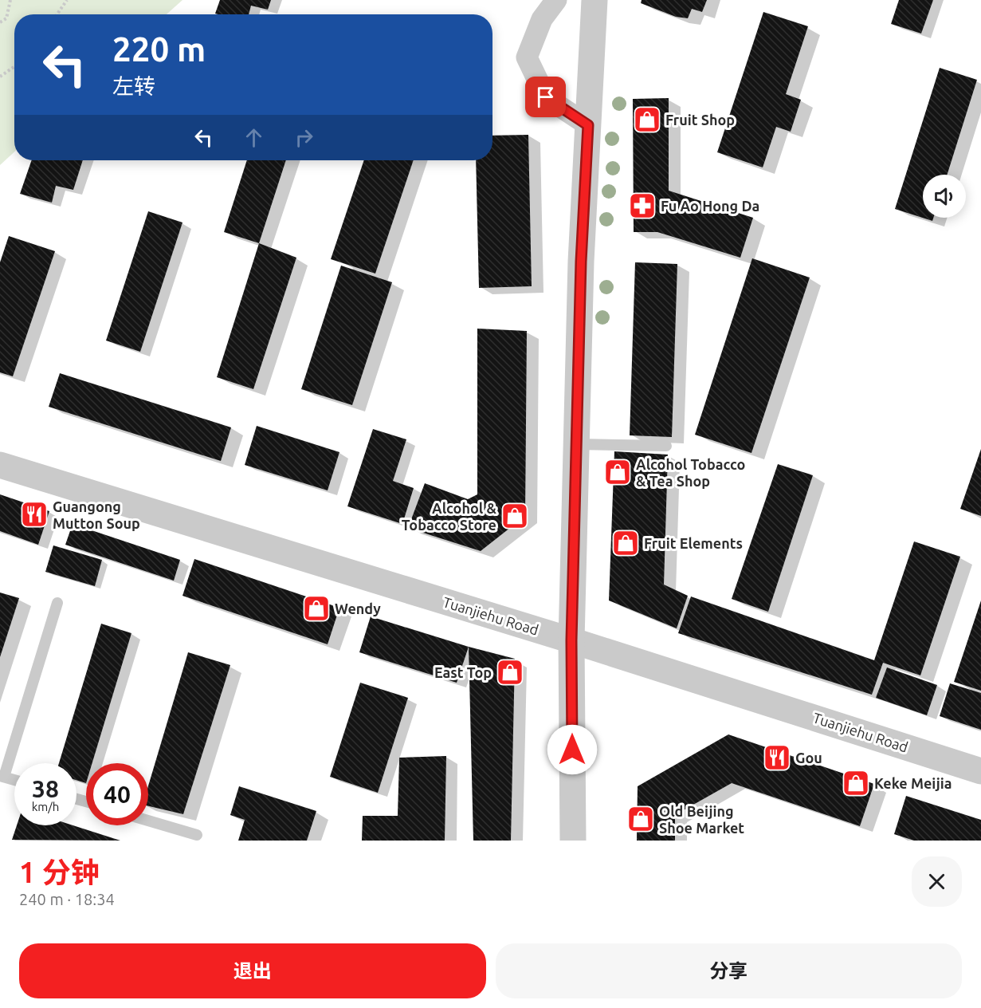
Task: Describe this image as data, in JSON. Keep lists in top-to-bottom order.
{
  "streets": {
    "street": ["Tuanjiehu Road"]
  },
  "places": {
    "shop": [
      "Fruit Shop",
      "Alcohol Tobacco & Tea Shop",
      "Alcohol & Tobacco Store",
      "Fruit Elements",
      "Wendy",
      "East Top",
      "Keke Meijia",
      "Old Beijing Shoe Market"
    ],
    "pharmacy": ["Fu Ao Hong Da"],
    "restaurant": ["Guangong Mutton Soup", "Gou"]
  },
  "page": {
    "turn": ["220 m", "左转"],
    "speed": "38 km/h",
    "limit": "40",
    "heading": ["1 分钟", "240 m · 18:34"],
    "buttons": ["退出", "分享"]
  }
}
